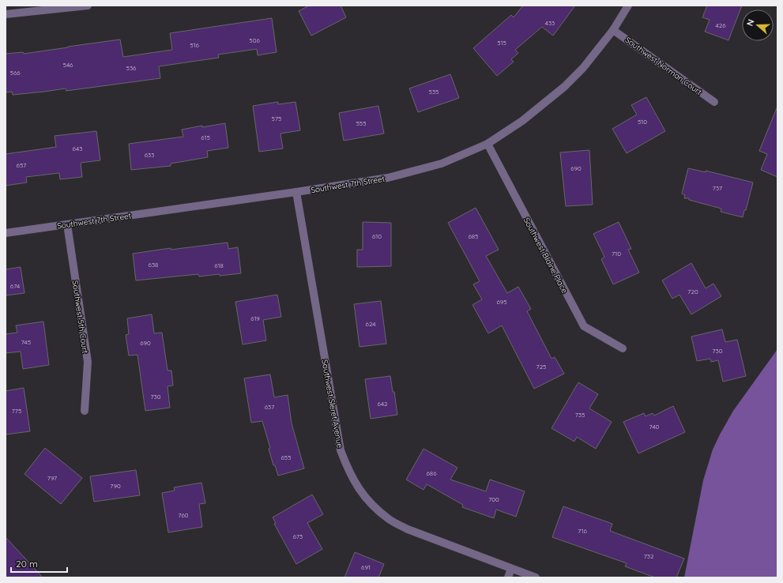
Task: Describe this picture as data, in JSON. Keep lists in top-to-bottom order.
{
  "streets": {
    "street": [
      "Southwest Norman Court",
      "Southwest 7th Street",
      "Southwest Blaine Place",
      "Southwest 5th Court",
      "Southwest Sleret Avenue"
    ]
  },
  "crossings": [
    ["Southwest Norman Court", "Southwest 7th Street"],
    ["Southwest 7th Street", "Southwest Blaine Place"],
    ["Southwest 7th Street", "Southwest 5th Court"],
    ["Southwest 7th Street", "Southwest Sleret Avenue"]
  ],
  "house_numbers": [
    "433",
    "426",
    "506",
    "515",
    "516",
    "546",
    "536",
    "566",
    "535",
    "575",
    "510",
    "555",
    "615",
    "643",
    "633",
    "657",
    "690",
    "737",
    "610",
    "685",
    "710",
    "638",
    "618",
    "674",
    "720",
    "695",
    "619",
    "624",
    "745",
    "690",
    "730",
    "725",
    "730",
    "642",
    "637",
    "775",
    "735",
    "740",
    "655",
    "686",
    "797",
    "790",
    "700",
    "760",
    "716",
    "673",
    "732",
    "691"
  ],
  "scale_bar": "20 m",
  "north": "left"
}
